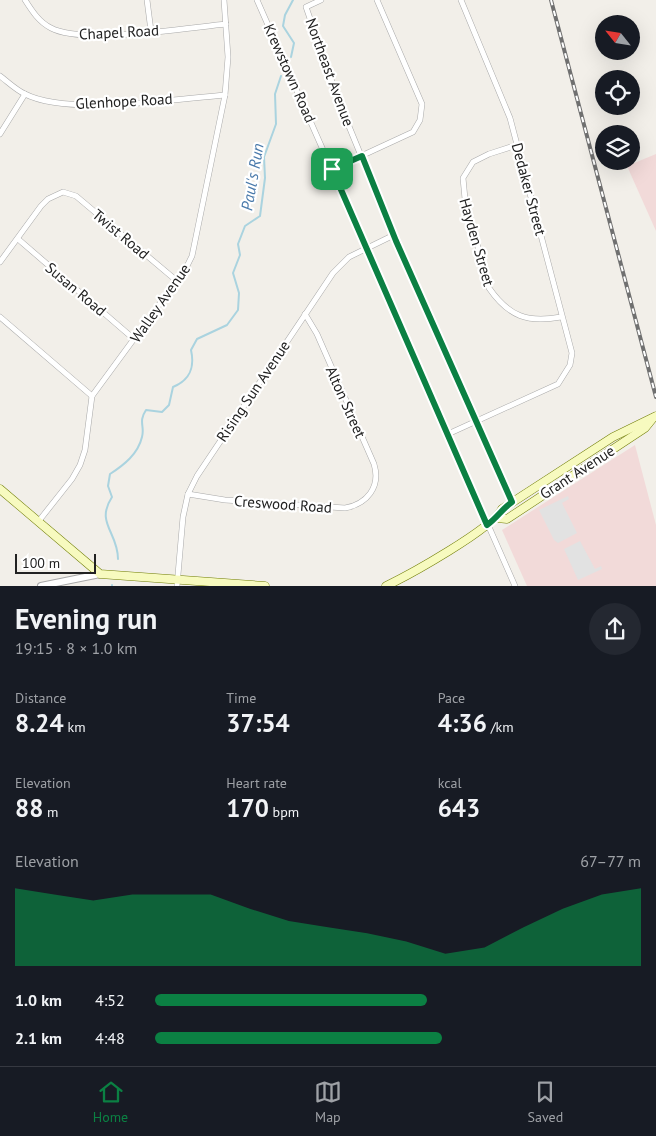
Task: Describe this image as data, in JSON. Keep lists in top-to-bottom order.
{
  "streets": {
    "main road": ["Grant Avenue"],
    "street": [
      "Chapel Road",
      "Northeast Avenue",
      "Krewstown Road",
      "Glenhope Road",
      "Dedaker Street",
      "Twist Road",
      "Hayden Street",
      "Susan Road",
      "Walley Avenue",
      "Rising Sun Avenue",
      "Alton Street",
      "Creswood Road"
    ]
  },
  "crossings": [
    ["Chapel Road", "Walley Avenue"],
    ["Northeast Avenue", "Dedaker Street"],
    ["Northeast Avenue", "Rising Sun Avenue"],
    ["Northeast Avenue", "Grant Avenue"],
    ["Krewstown Road", "Rising Sun Avenue"],
    ["Krewstown Road", "Grant Avenue"],
    ["Glenhope Road", "Walley Avenue"],
    ["Dedaker Street", "Hayden Street"],
    ["Twist Road", "Susan Road"],
    ["Twist Road", "Walley Avenue"],
    ["Susan Road", "Walley Avenue"],
    ["Rising Sun Avenue", "Alton Street"],
    ["Rising Sun Avenue", "Creswood Road"],
    ["Alton Street", "Creswood Road"]
  ],
  "water": ["Paul's Run"],
  "scale_bar": "100 m",
  "north": "top left",
  "page": {
    "scale": "100 m",
    "heading": ["Evening run", "19:15 · 8 × 1.0 km"],
    "stats": [
      ["Distance", "8.24 km"],
      ["Time", "37:54"],
      ["Pace", "4:36 /km"],
      ["Elevation", "88 m"],
      ["Heart rate", "170 bpm"],
      ["kcal", "643"]
    ],
    "chart": ["Elevation", "67–77 m"],
    "list": [
      {
        "name": "1.0 km",
        "note": "4:52"
      },
      {
        "name": "2.1 km",
        "note": "4:48"
      }
    ],
    "tabs": ["Home", "Map", "Saved"]
  }
}
